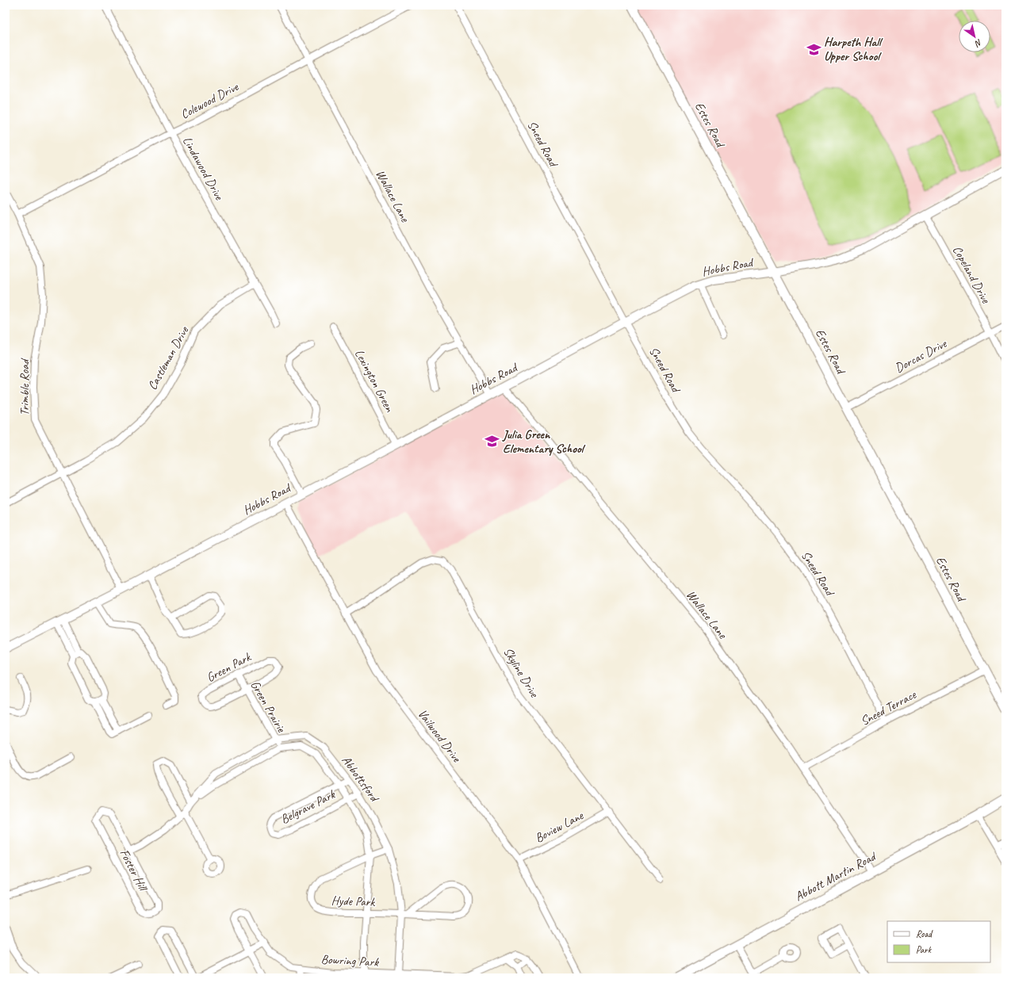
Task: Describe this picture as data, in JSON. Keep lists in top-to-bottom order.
{
  "streets": {
    "main road": ["Estes Road", "Abbott Martin Road"],
    "street": [
      "Colewood Drive",
      "Sneed Road",
      "Lindawood Drive",
      "Wallace Lane",
      "Hobbs Road",
      "Copeland Drive",
      "Dorcas Drive",
      "Castleman Drive",
      "Lexington Green",
      "Trimble Road",
      "Green Park",
      "Skyline Drive",
      "Green Prairie",
      "Sneed Terrace",
      "Vailwood Drive",
      "Abbottsford",
      "Belgrave Park",
      "Boview Lane",
      "Foster Hill",
      "Hyde Park",
      "Bowring Park"
    ]
  },
  "crossings": [
    ["Colewood Drive", "Lindawood Drive"],
    ["Colewood Drive", "Wallace Lane"],
    ["Colewood Drive", "Trimble Road"],
    ["Estes Road", "Hobbs Road"],
    ["Estes Road", "Dorcas Drive"],
    ["Estes Road", "Sneed Terrace"],
    ["Sneed Road", "Hobbs Road"],
    ["Sneed Road", "Sneed Terrace"],
    ["Lindawood Drive", "Castleman Drive"],
    ["Wallace Lane", "Hobbs Road"],
    ["Wallace Lane", "Sneed Terrace"],
    ["Wallace Lane", "Abbott Martin Road"],
    ["Hobbs Road", "Copeland Drive"],
    ["Hobbs Road", "Lexington Green"],
    ["Hobbs Road", "Trimble Road"],
    ["Hobbs Road", "Vailwood Drive"],
    ["Copeland Drive", "Dorcas Drive"],
    ["Castleman Drive", "Trimble Road"],
    ["Green Park", "Green Prairie"],
    ["Skyline Drive", "Vailwood Drive"],
    ["Skyline Drive", "Boview Lane"],
    ["Green Prairie", "Abbottsford"],
    ["Vailwood Drive", "Boview Lane"],
    ["Abbottsford", "Belgrave Park"],
    ["Abbottsford", "Foster Hill"],
    ["Abbottsford", "Hyde Park"],
    ["Abbottsford", "Bowring Park"]
  ],
  "places": {
    "school or university": ["Harpeth Hall Upper School", "Julia Green Elementary School"]
  },
  "legend": ["Road", "Park"],
  "north": "bottom right"
}
